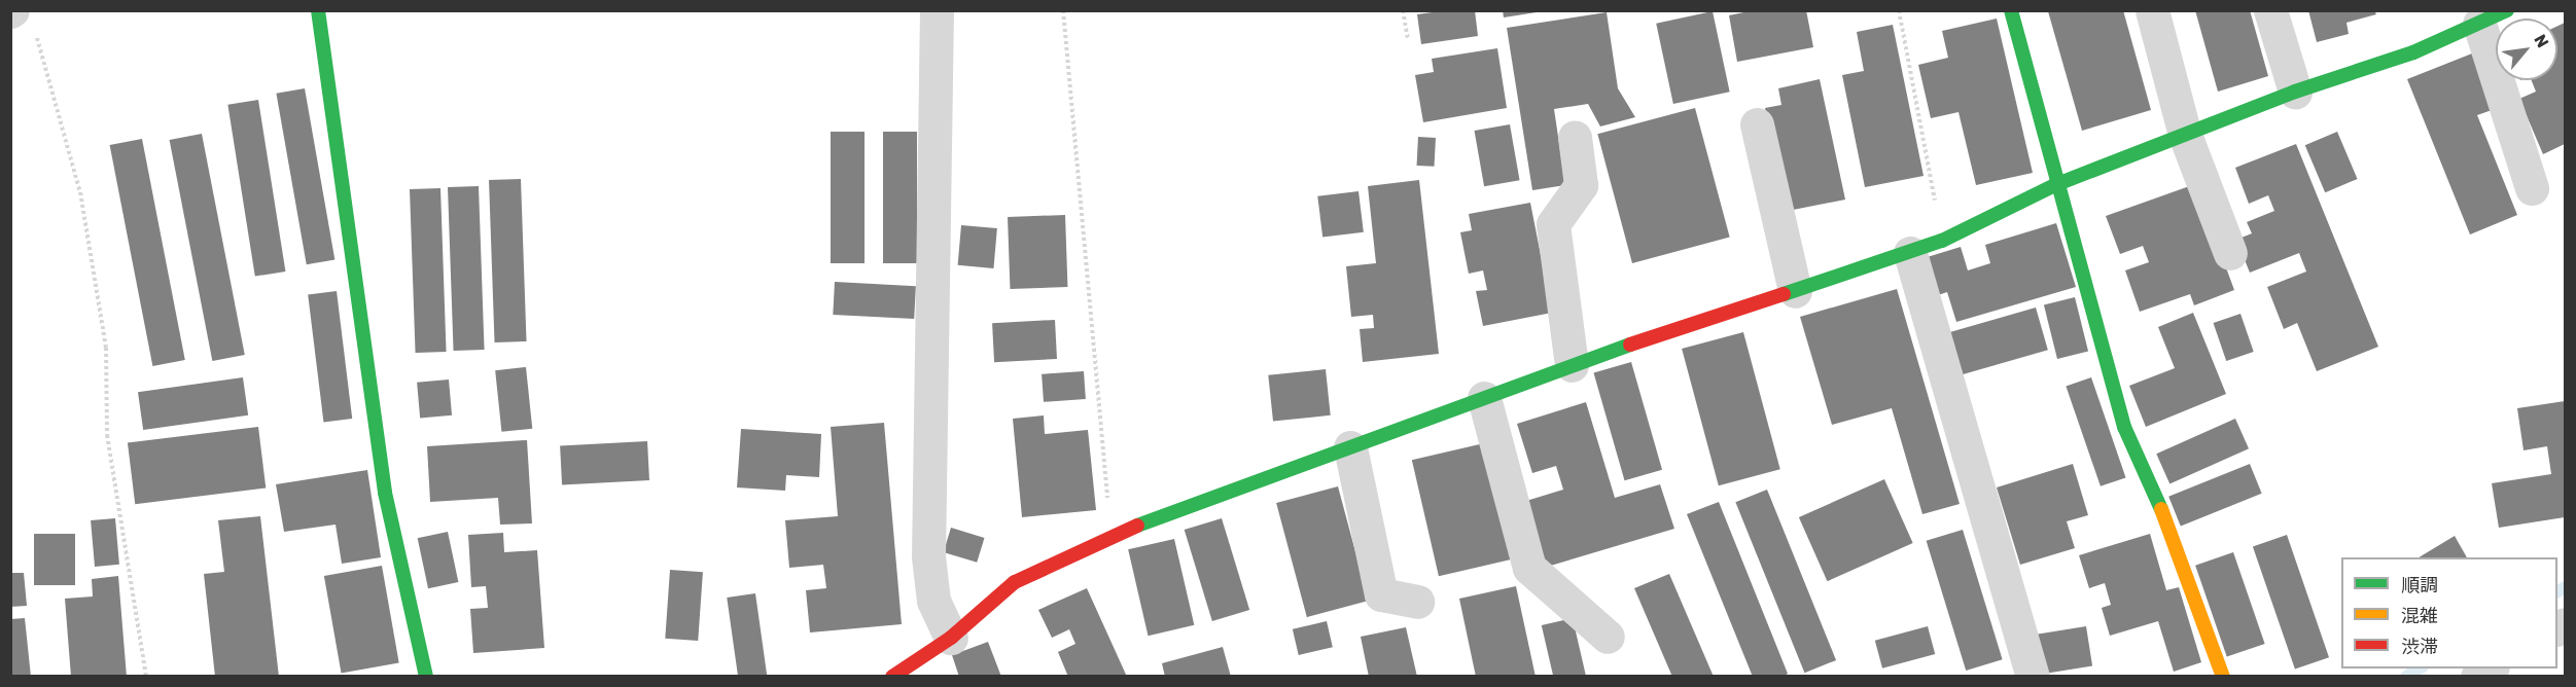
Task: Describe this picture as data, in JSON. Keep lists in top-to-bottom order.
{
  "legend": ["順調", "混雑", "渋滞"],
  "north": "top right"
}
